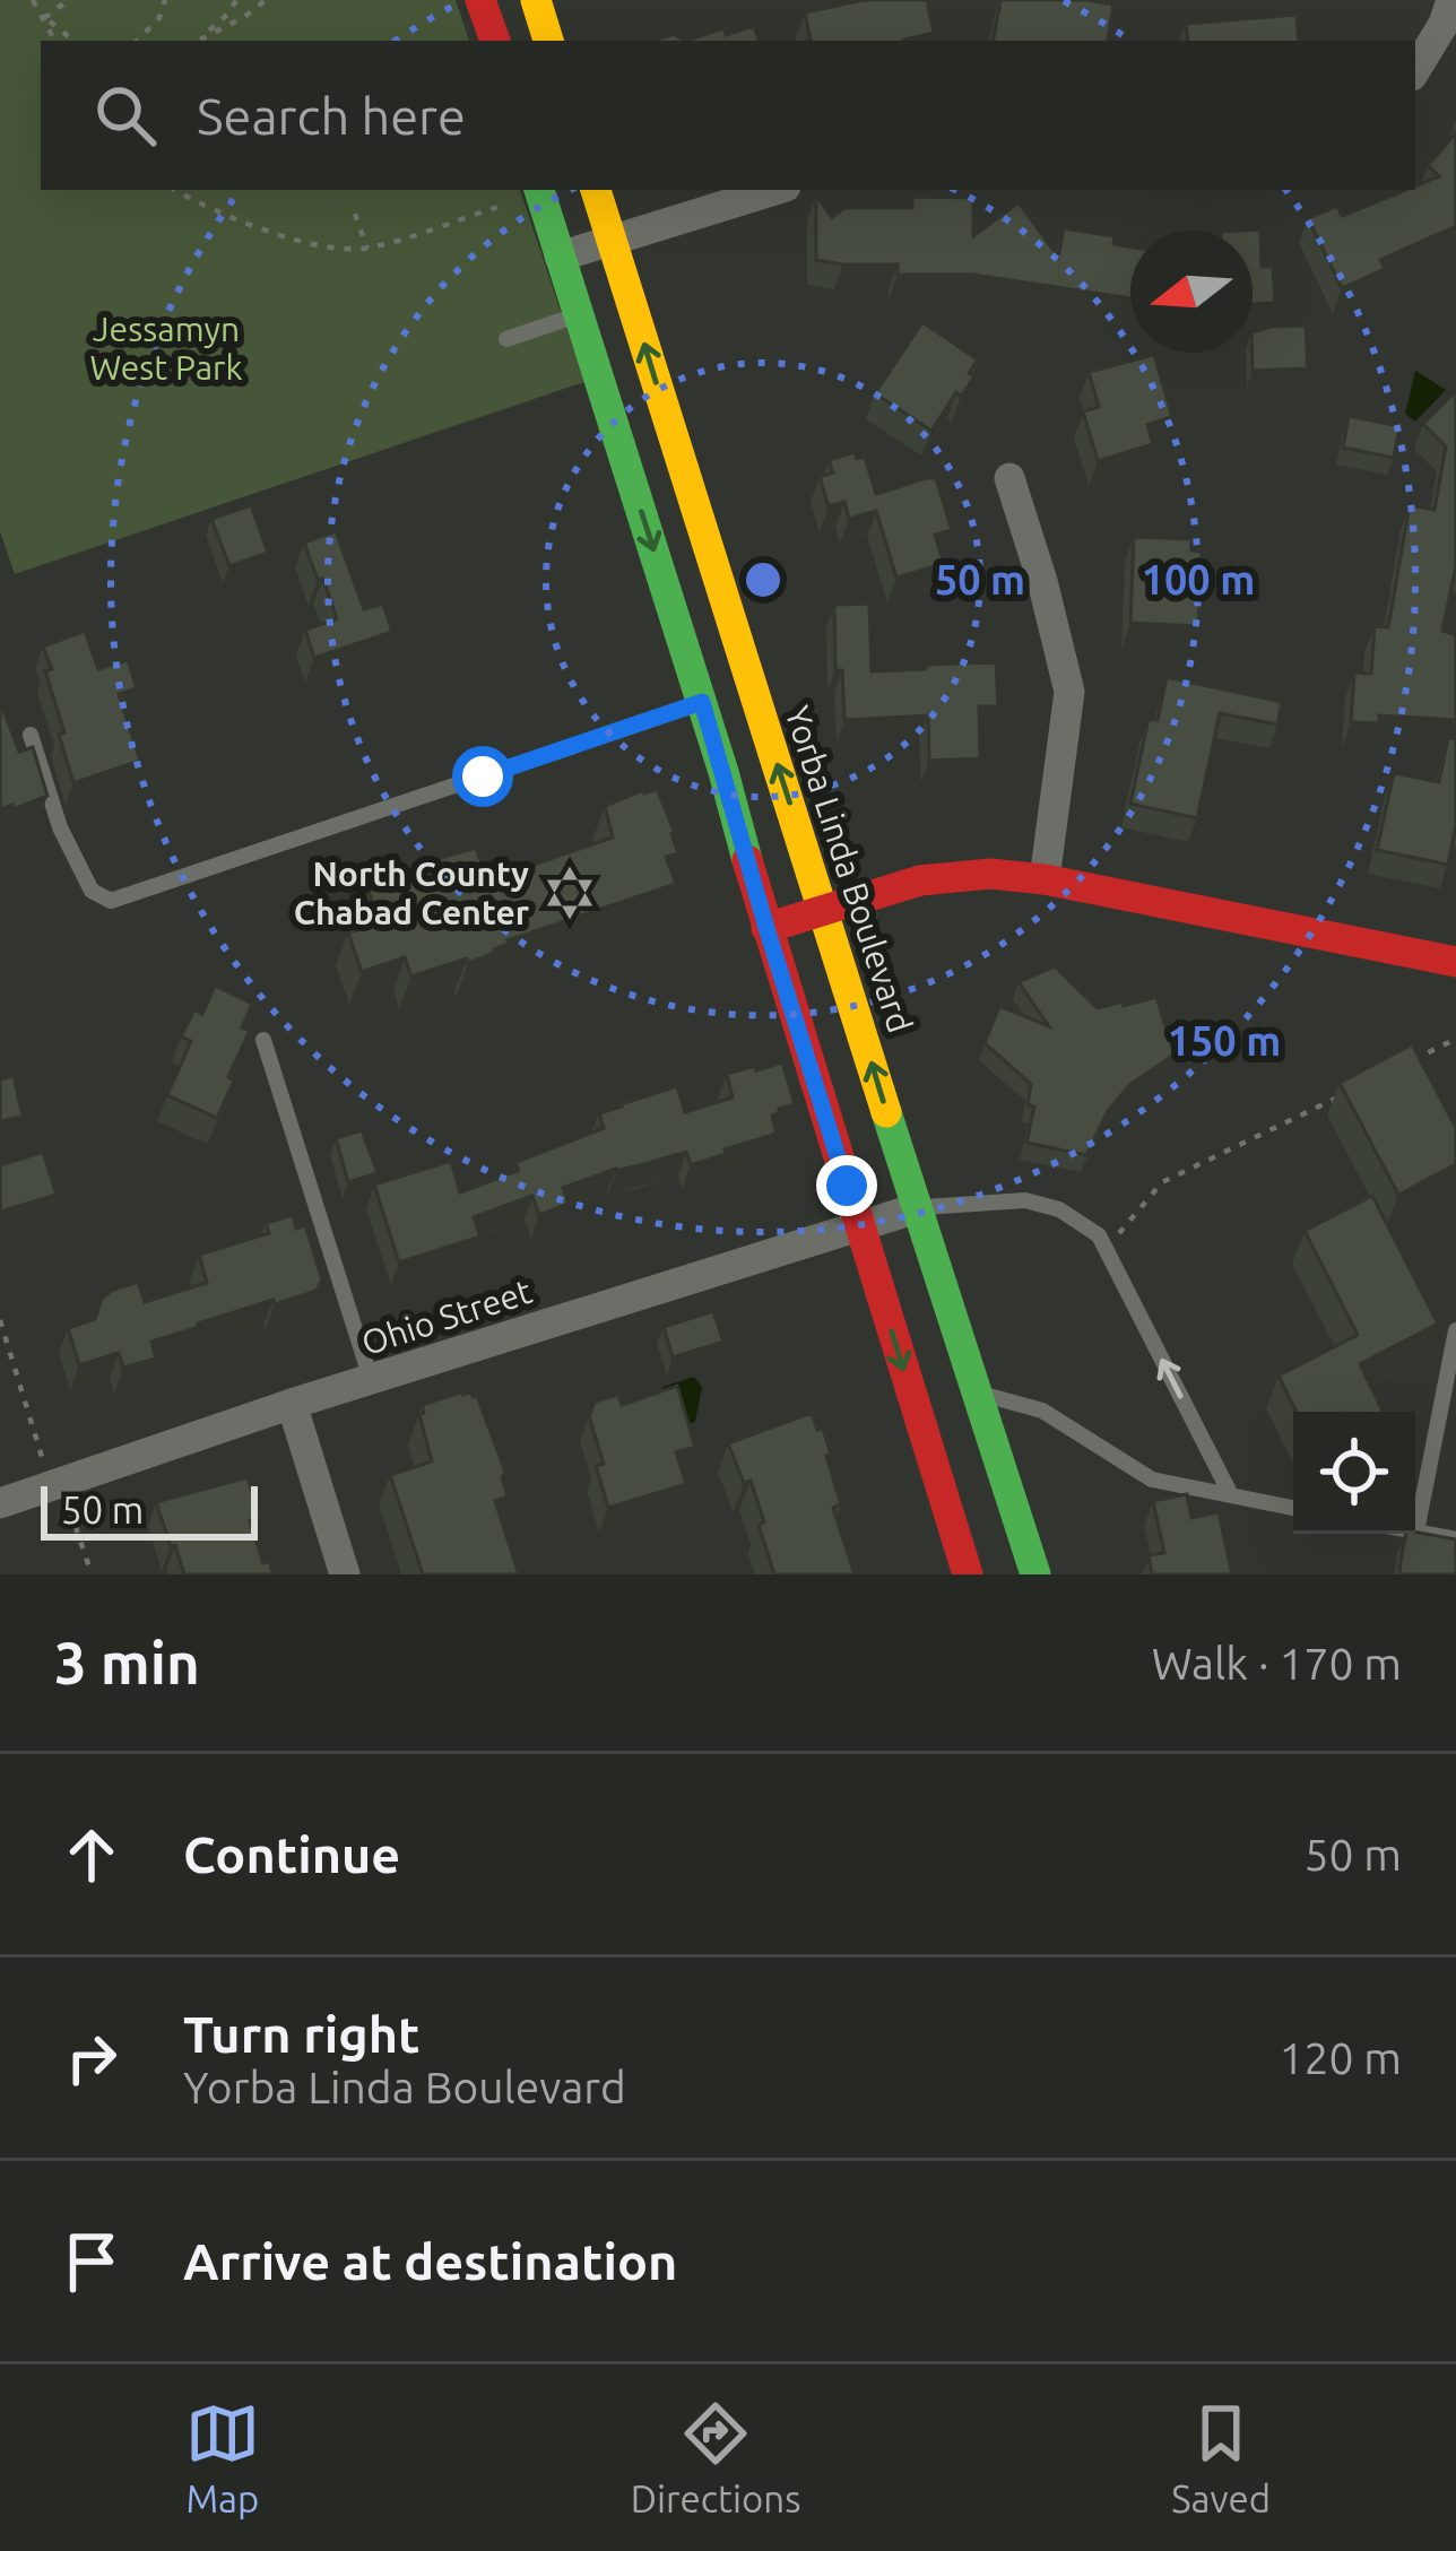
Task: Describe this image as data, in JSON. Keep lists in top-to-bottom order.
{
  "streets": {
    "main road": ["Yorba Linda Boulevard"],
    "street": ["Ohio Street"]
  },
  "crossings": [
    ["Yorba Linda Boulevard", "Ohio Street"]
  ],
  "parks": ["Jessamyn West Park"],
  "places": {
    "synagogue": ["North County Chabad Center"]
  },
  "scale_bar": "50 m",
  "north": "left",
  "page": {
    "search": "Search here",
    "scale": "50 m",
    "heading": ["3 min", "Walk · 170 m"],
    "list": [
      ["Continue", "50 m"],
      ["Turn right", "Yorba Linda Boulevard", "120 m"],
      "Arrive at destination"
    ],
    "nav": ["Map", "Directions", "Saved"]
  },
  "rings": ["50 m", "100 m", "150 m"]
}
